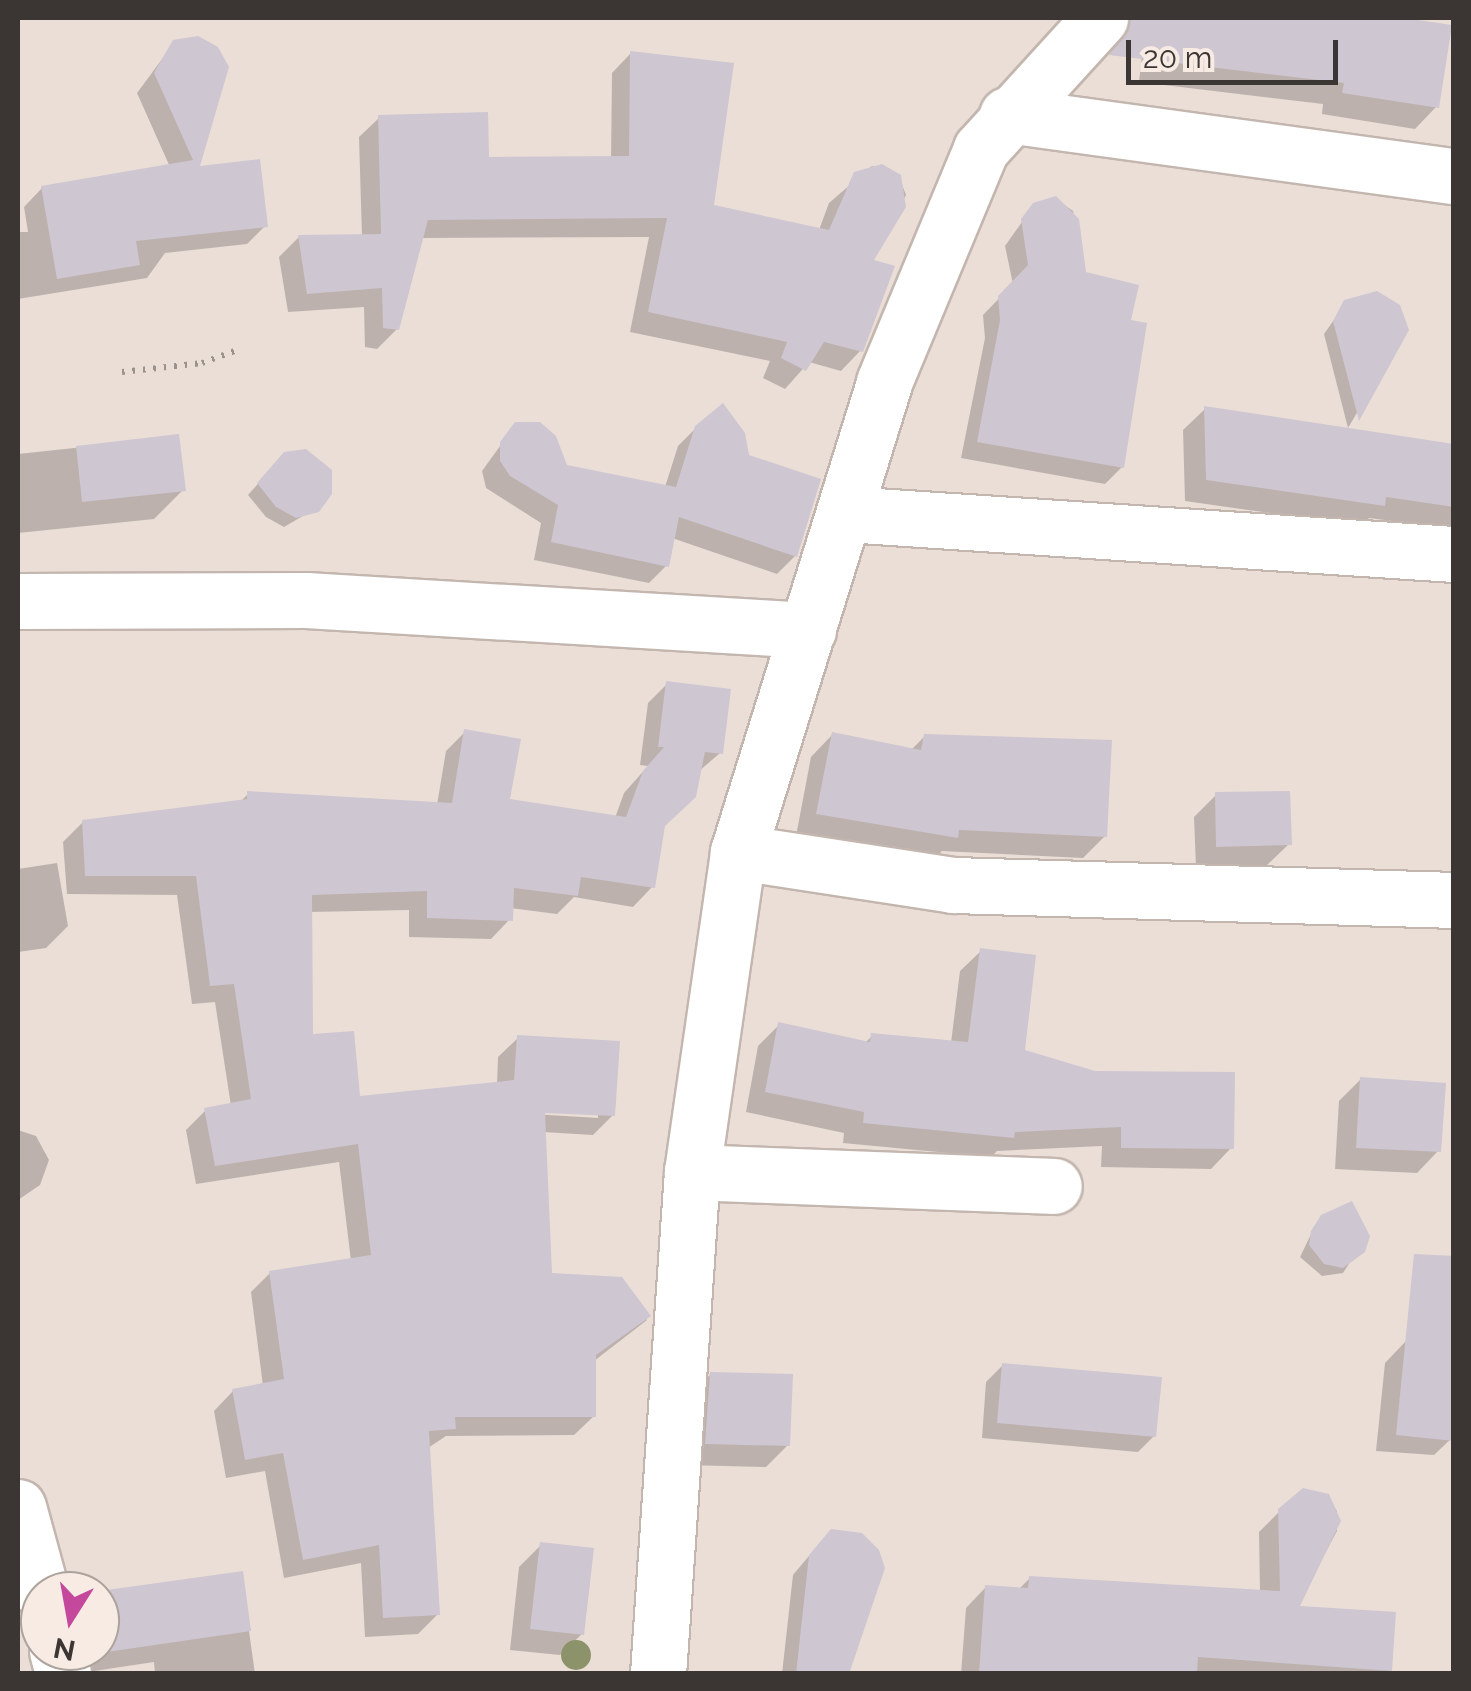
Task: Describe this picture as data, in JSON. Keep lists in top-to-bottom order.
{
  "scale_bar": "20 m",
  "north": "bottom"
}
